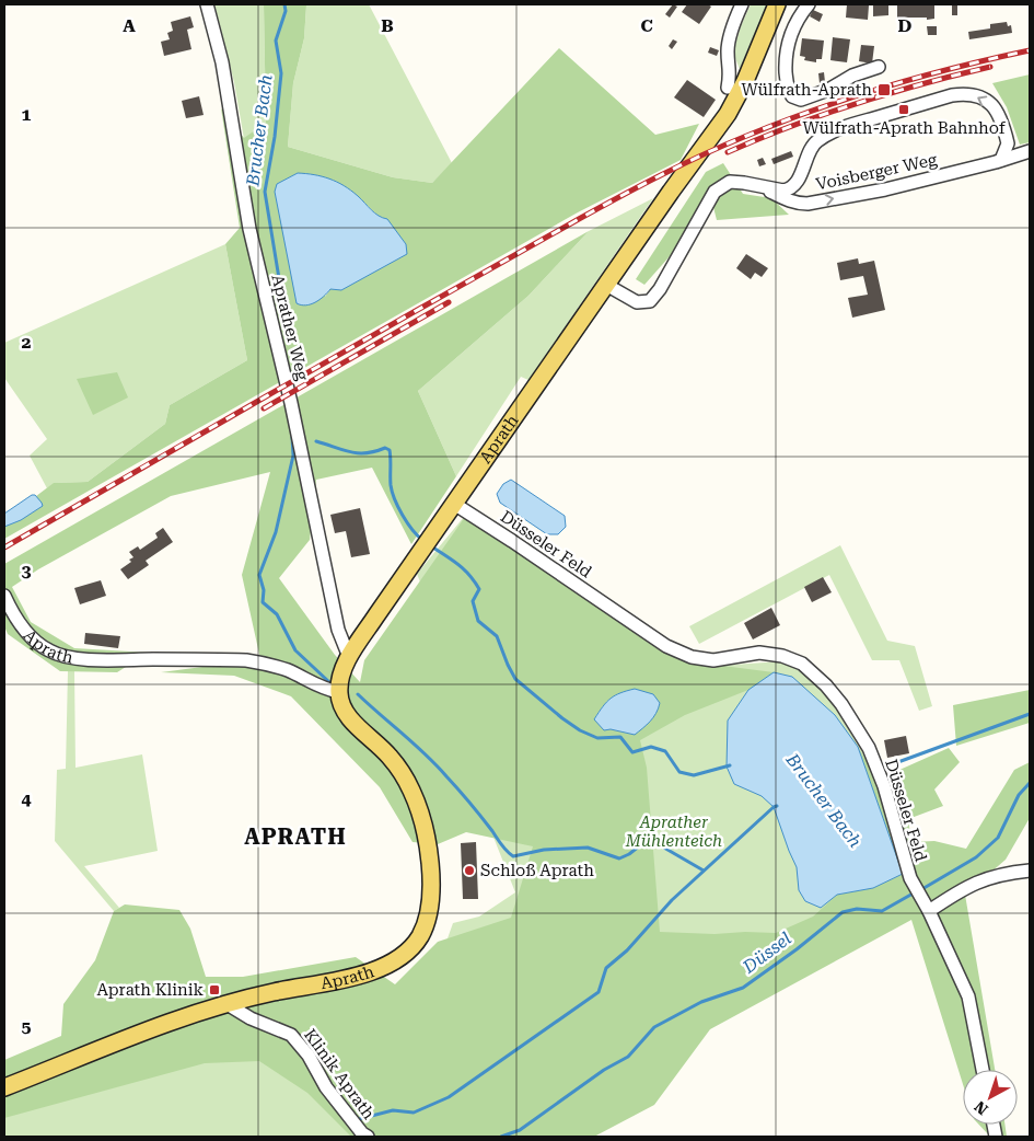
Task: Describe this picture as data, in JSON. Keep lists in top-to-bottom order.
{
  "streets": {
    "main road": ["Aprath"],
    "street": [
      "Voisberger Weg",
      "Aprather Weg",
      "Düsseler Feld",
      "Klinik Aprath"
    ]
  },
  "crossings": [
    ["Voisberger Weg", "Aprath"],
    ["Aprather Weg", "Aprath"],
    ["Aprath", "Düsseler Feld"],
    ["Aprath", "Klinik Aprath"]
  ],
  "districts": ["APRATH"],
  "water": ["Brucher Bach", "Düssel"],
  "parks": ["Aprather Mühlenteich"],
  "places": {
    "transit": ["Wülfrath-Aprath", "Wülfrath-Aprath Bahnhof", "Aprath Klinik"],
    "other": ["Schloß Aprath"]
  },
  "north": "bottom left",
  "grid": {
    "columns": [
      "A",
      "B",
      "C",
      "D"
    ],
    "rows": [
      "1",
      "2",
      "3",
      "4",
      "5"
    ]
  }
}
